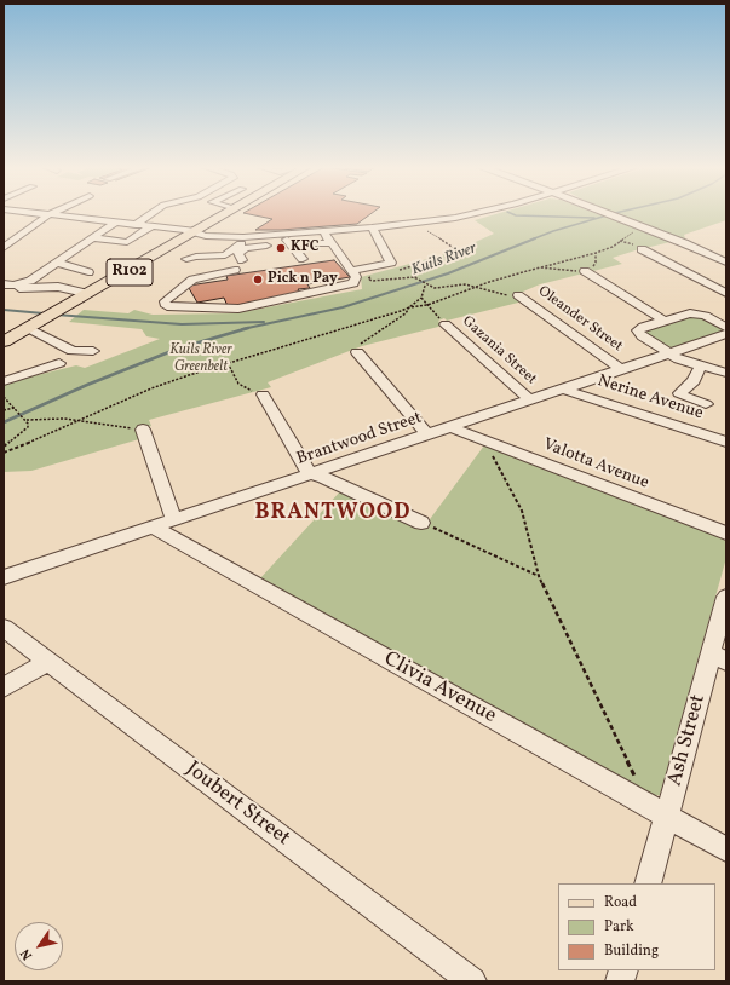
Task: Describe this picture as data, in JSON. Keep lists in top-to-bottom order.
{
  "streets": {
    "main road": ["R102"],
    "street": [
      "Oleander Street",
      "Gazania Street",
      "Nerine Avenue",
      "Brantwood Street",
      "Valotta Avenue",
      "Clivia Avenue",
      "Ash Street",
      "Joubert Street"
    ]
  },
  "crossings": [
    ["Oleander Street", "Brantwood Street"],
    ["Gazania Street", "Brantwood Street"],
    ["Nerine Avenue", "Brantwood Street"],
    ["Brantwood Street", "Valotta Avenue"],
    ["Brantwood Street", "Clivia Avenue"],
    ["Clivia Avenue", "Ash Street"]
  ],
  "districts": ["BRANTWOOD"],
  "water": ["Kuils River"],
  "parks": ["Kuils River Greenbelt"],
  "places": ["KFC", "Pick n Pay"],
  "legend": ["Road", "Park", "Building"],
  "north": "bottom left"
}
